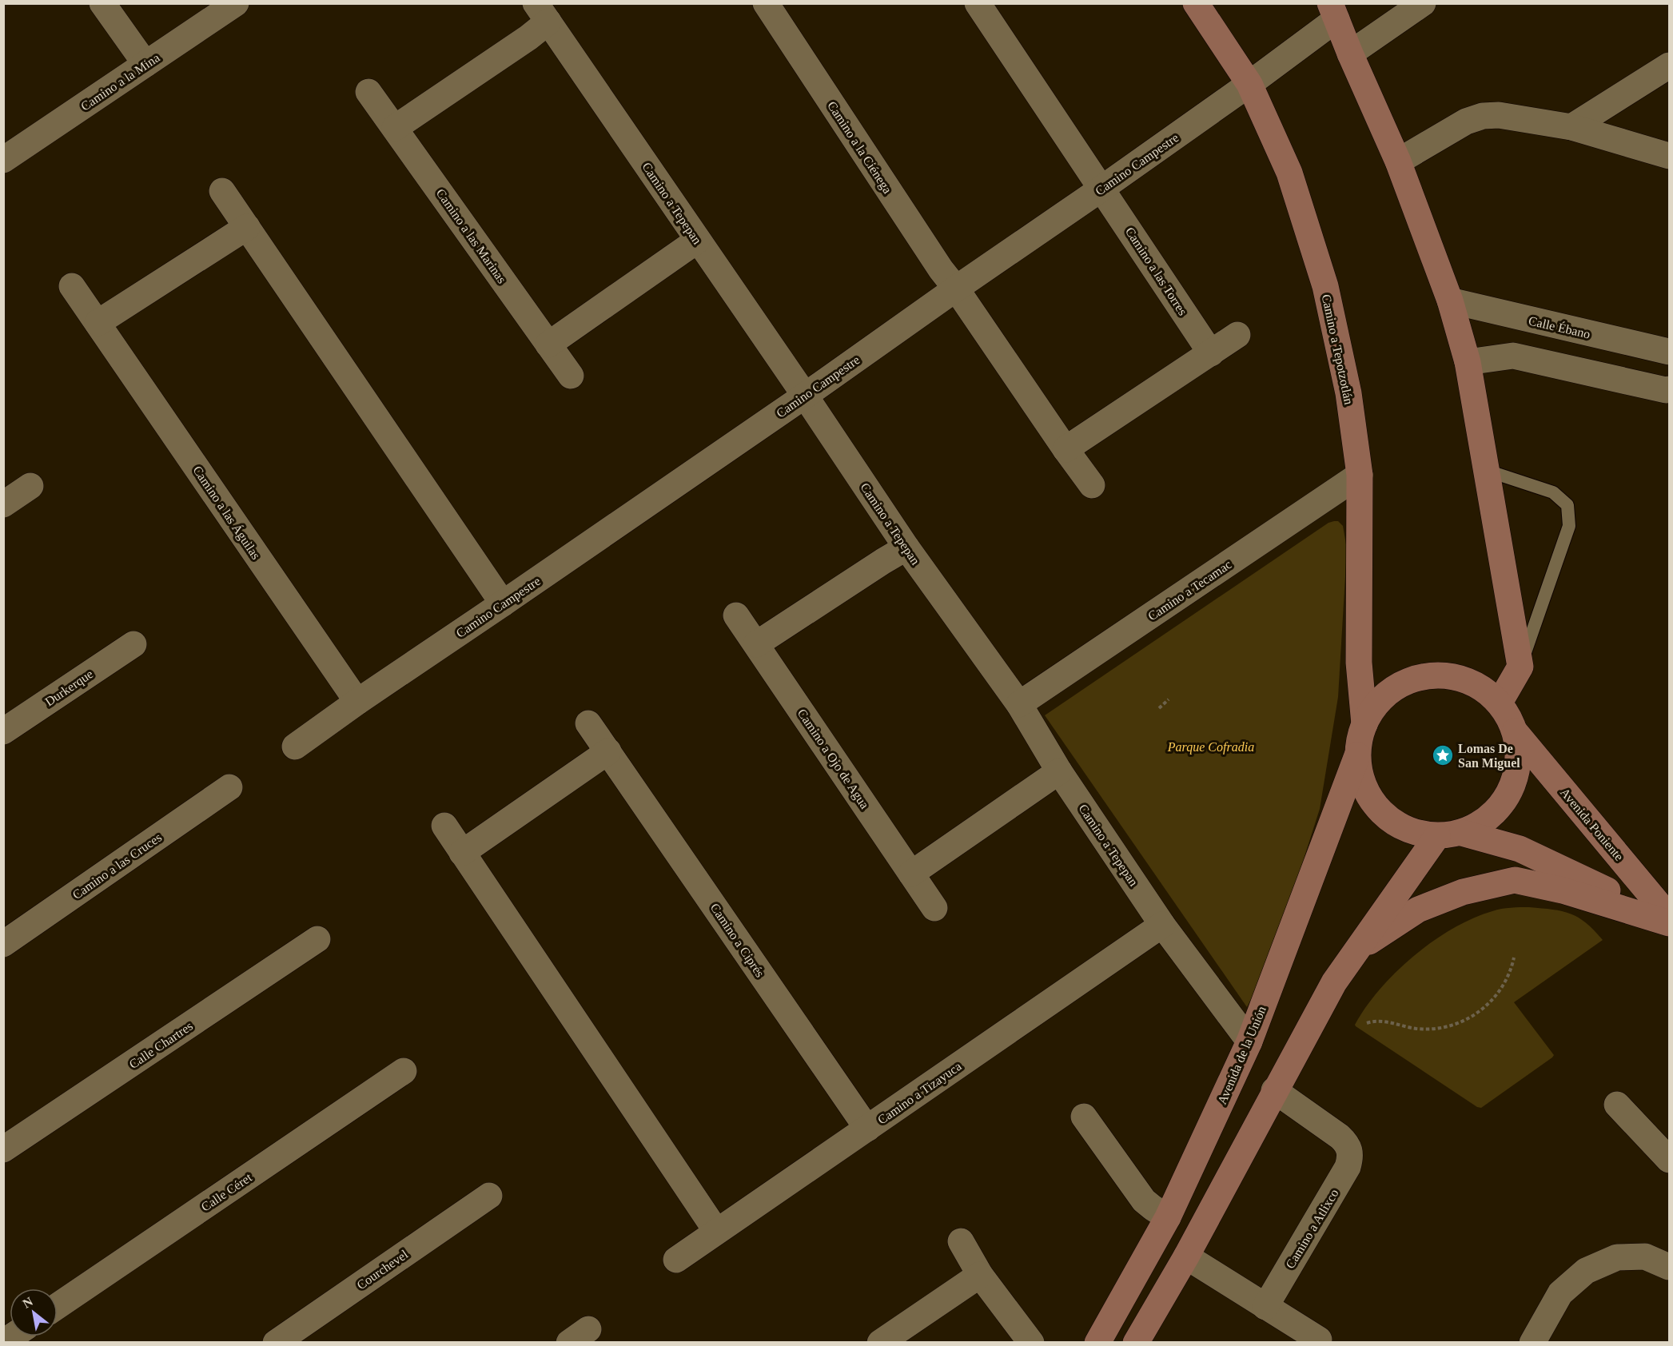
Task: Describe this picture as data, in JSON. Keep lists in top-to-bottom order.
{
  "streets": {
    "main road": ["Camino a Tepotzotlán", "Avenida Poniente", "Avenida de la Unión"],
    "street": [
      "Camino a la Mina",
      "Camino a la Ciénega",
      "Camino Campestre",
      "Camino a Tepepan",
      "Camino a las Marinas",
      "Camino a las Torres",
      "Calle Ébano",
      "Camino a las Águilas",
      "Camino a Tecamac",
      "Durkerque",
      "Camino a Ojo de Agua",
      "Camino a las Cruces",
      "Camino a Ciprés",
      "Calle Chartres",
      "Camino a Tizayuca",
      "Calle Céret",
      "Camino a Atlixco",
      "Courchevel"
    ]
  },
  "crossings": [
    ["Camino a la Ciénega", "Camino Campestre"],
    ["Camino Campestre", "Camino a Tepepan"],
    ["Camino Campestre", "Camino a las Torres"],
    ["Camino Campestre", "Camino a Tepotzotlán"],
    ["Camino Campestre", "Camino a las Águilas"],
    ["Camino a Tepepan", "Camino a Tecamac"],
    ["Camino a Tepepan", "Avenida de la Unión"],
    ["Camino a Tepepan", "Camino a Tizayuca"],
    ["Camino a Tepotzotlán", "Camino a Tecamac"],
    ["Camino a Tepotzotlán", "Avenida Poniente"],
    ["Camino a Tepotzotlán", "Avenida de la Unión"],
    ["Avenida Poniente", "Avenida de la Unión"],
    ["Camino a Ciprés", "Camino a Tizayuca"]
  ],
  "parks": ["Parque Cofradia"],
  "places": {
    "place": ["Lomas De San Miguel"]
  },
  "north": "top left"
}
